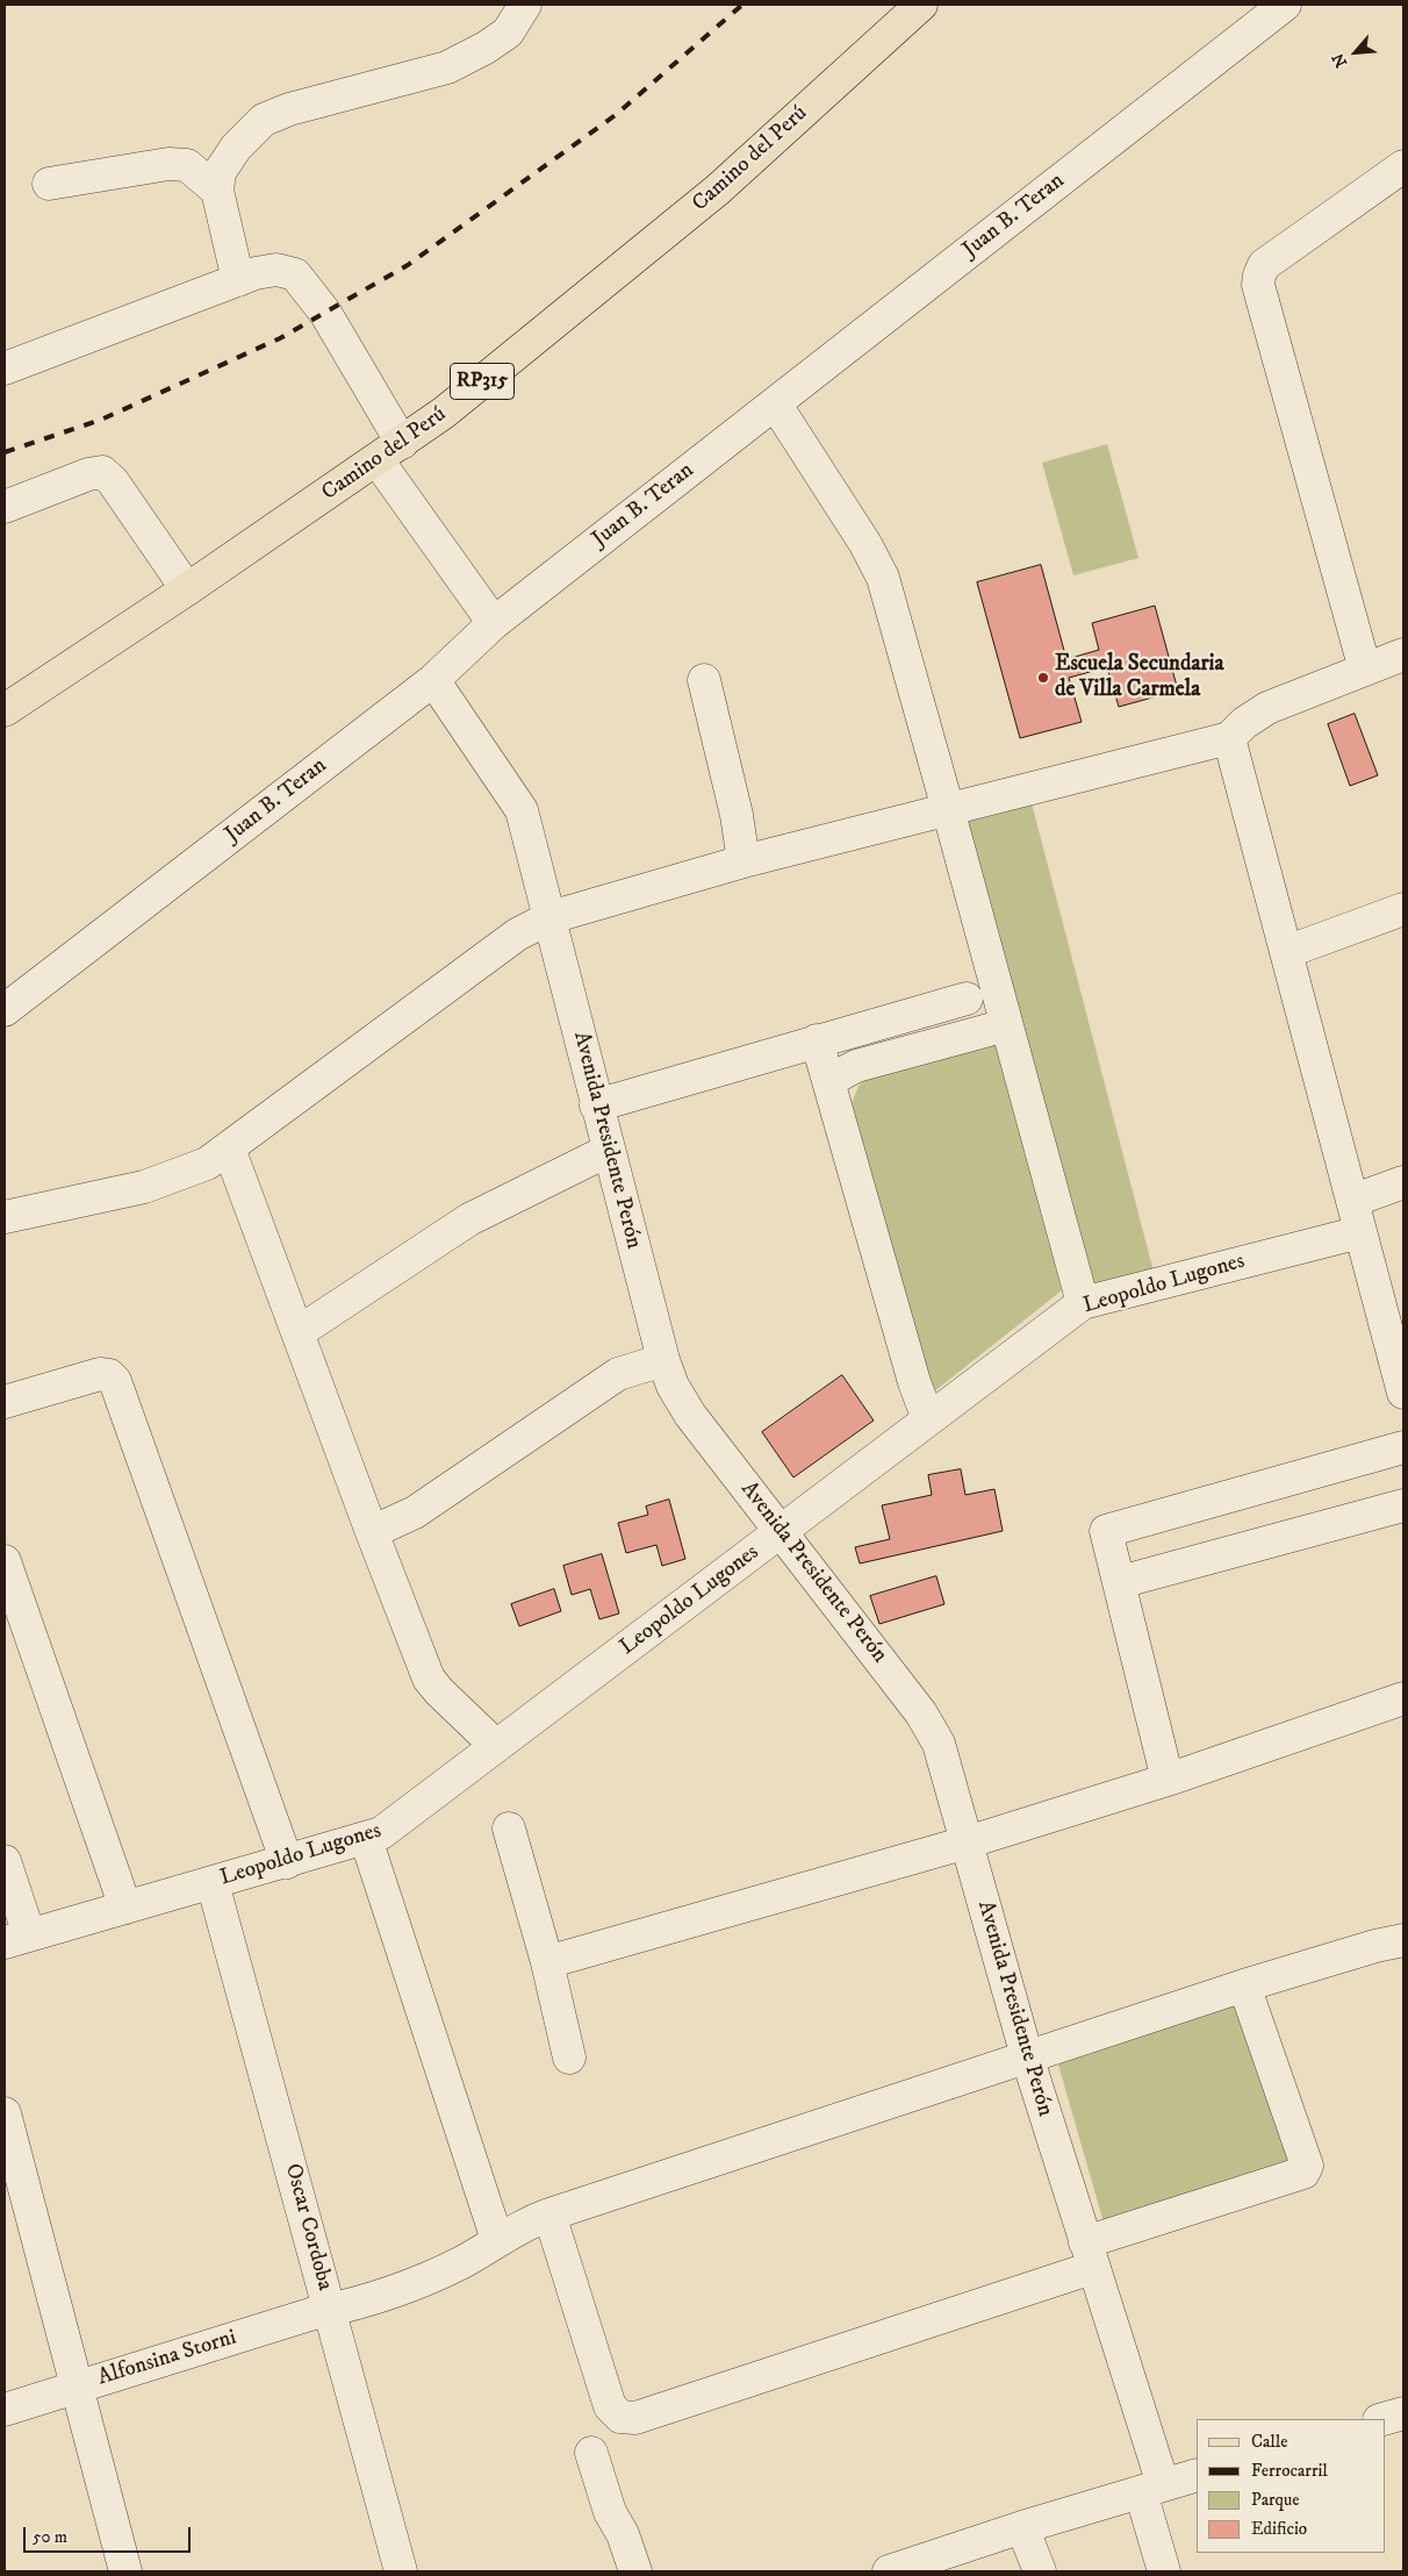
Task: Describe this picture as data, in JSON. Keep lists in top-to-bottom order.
{
  "streets": {
    "main road": ["Camino del Perú", "RP315"],
    "street": [
      "Juan B. Teran",
      "Avenida Presidente Perón",
      "Leopoldo Lugones",
      "Oscar Cordoba",
      "Alfonsina Storni"
    ]
  },
  "crossings": [
    ["Juan B. Teran", "Avenida Presidente Perón"],
    ["Avenida Presidente Perón", "Leopoldo Lugones"],
    ["Avenida Presidente Perón", "Alfonsina Storni"],
    ["Leopoldo Lugones", "Oscar Cordoba"],
    ["Oscar Cordoba", "Alfonsina Storni"]
  ],
  "places": ["Escuela Secundaria de Villa Carmela"],
  "legend": [
    "Calle",
    "Ferrocarril",
    "Parque",
    "Edificio"
  ],
  "scale_bar": "50 m",
  "north": "bottom left"
}
